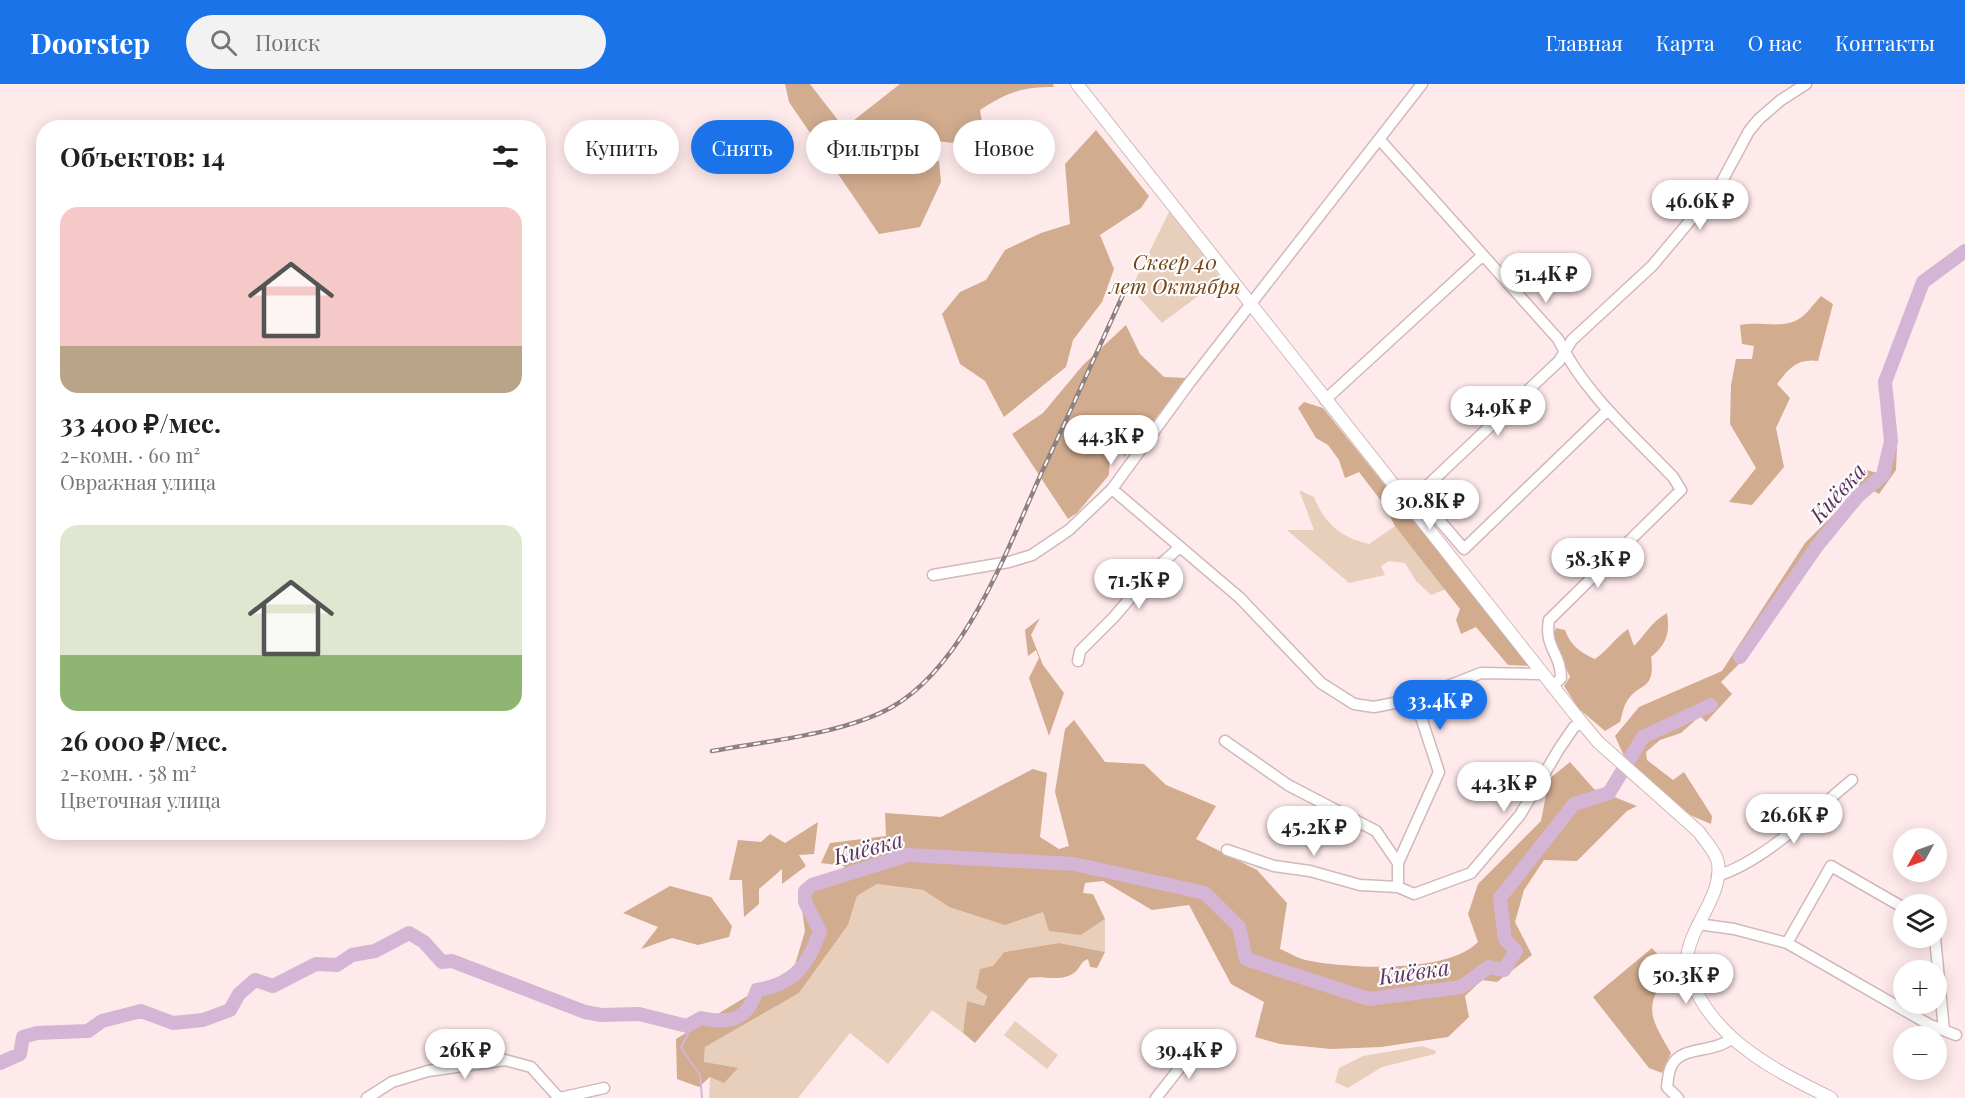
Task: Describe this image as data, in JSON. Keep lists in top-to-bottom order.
{
  "water": ["Киёвка"],
  "parks": ["Сквер 40 лет Октября"],
  "north": "bottom left",
  "page": {
    "header": "Doorstep",
    "search": "Поиск",
    "nav": [
      "Главная",
      "Карта",
      "О нас",
      "Контакты"
    ],
    "chip": [
      "Купить",
      "Снять",
      "Фильтры",
      "Новое"
    ],
    "heading": "Объектов: 14",
    "price": [
      "46.6K ₽",
      "51.4K ₽",
      "34.9K ₽",
      "44.3K ₽",
      "30.8K ₽",
      "58.3K ₽",
      "71.5K ₽",
      "33.4K ₽",
      "44.3K ₽",
      "26.6K ₽",
      "45.2K ₽",
      "50.3K ₽",
      "26K ₽",
      "39.4K ₽"
    ],
    "list": [
      {
        "name": "33 400 ₽/мес.",
        "note": "2-комн. · 60 m² · Овражная улица"
      },
      {
        "name": "26 000 ₽/мес.",
        "note": "2-комн. · 58 m² · Цветочная улица"
      }
    ],
    "map_buttons": ["+", "−"]
  }
}
